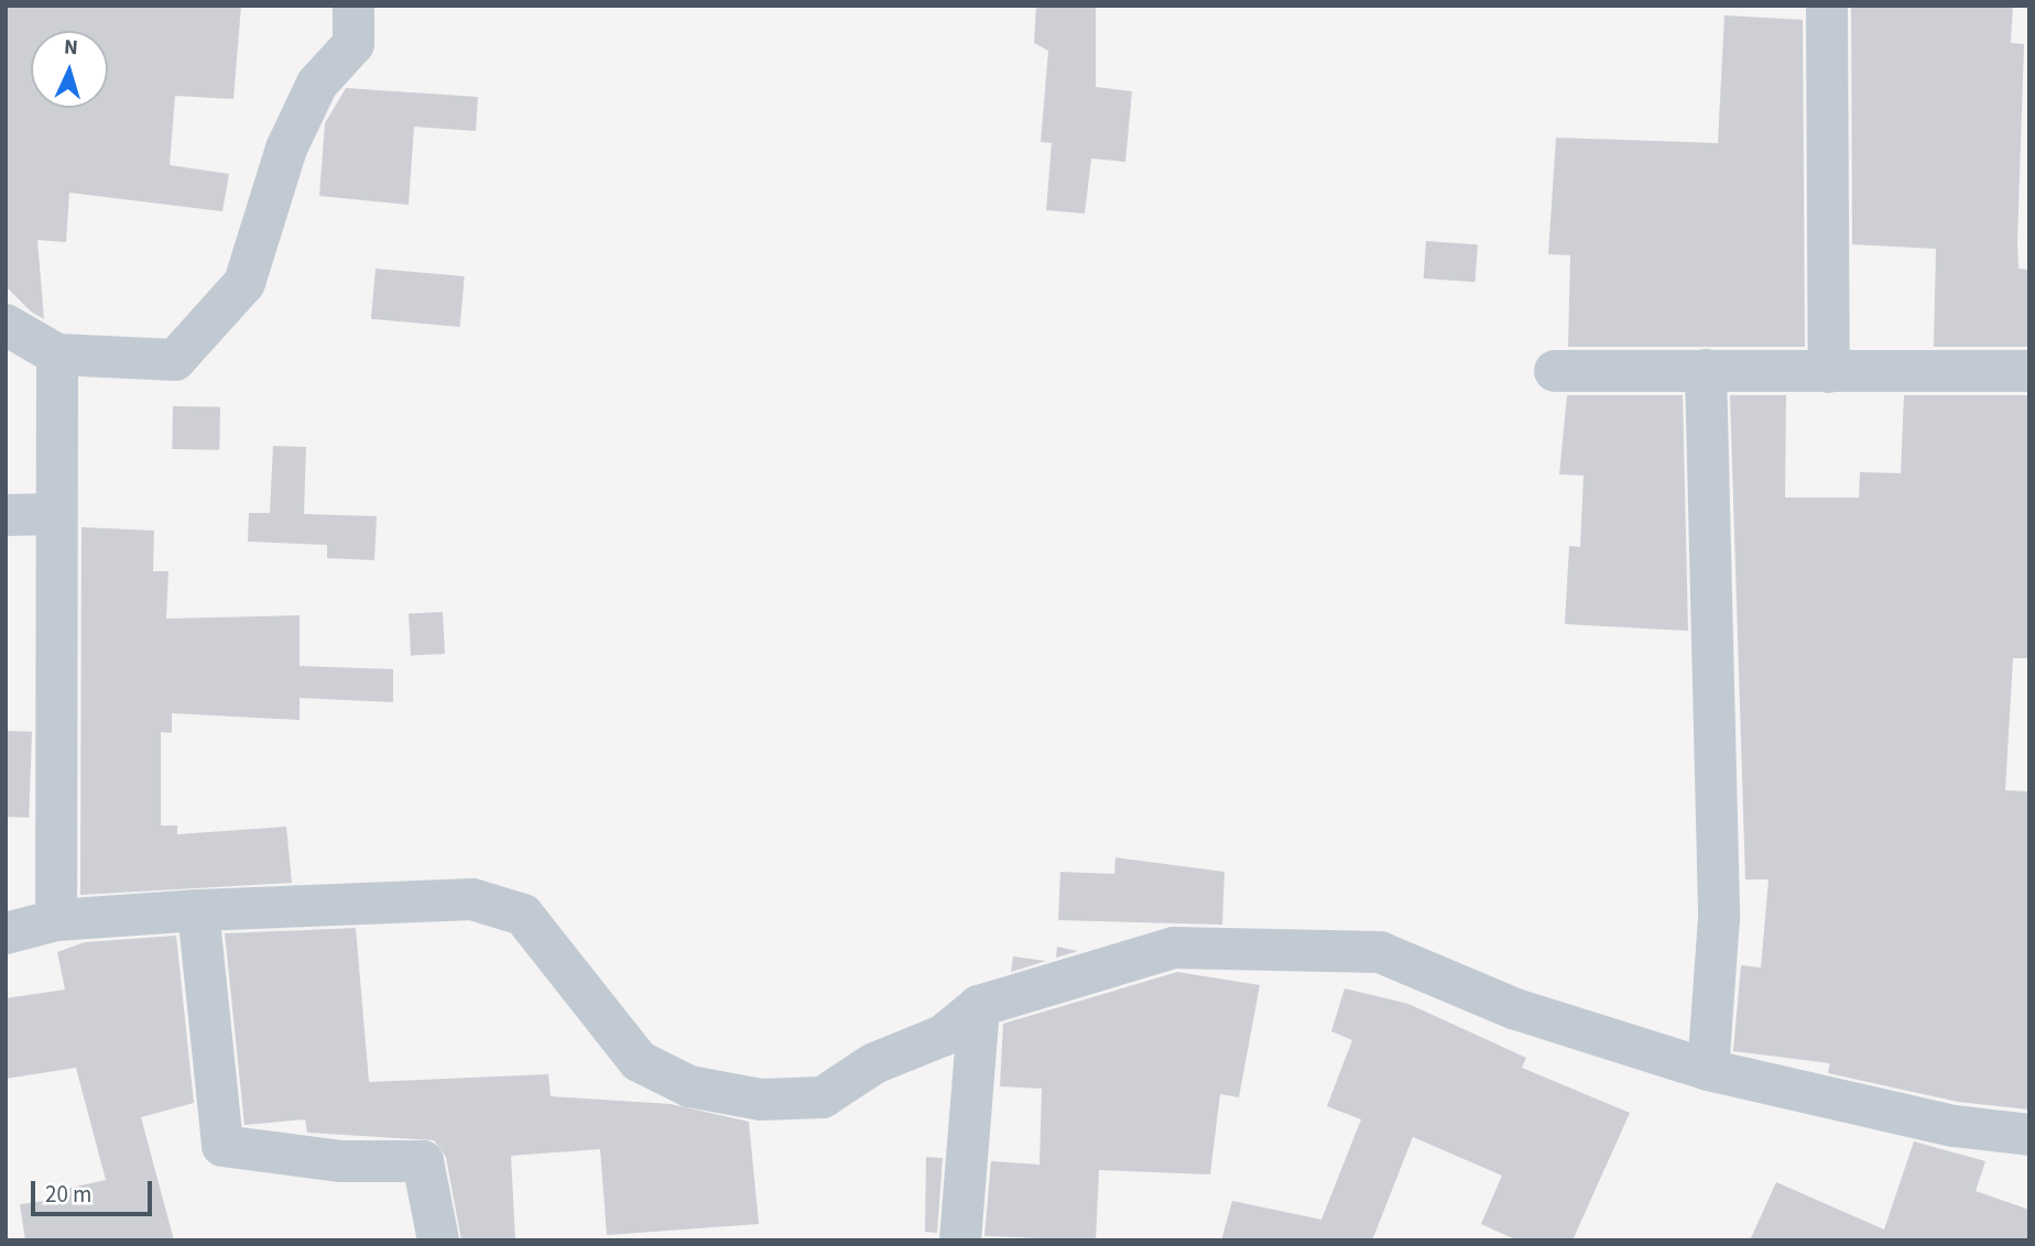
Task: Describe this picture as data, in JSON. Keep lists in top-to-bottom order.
{
  "scale_bar": "20 m",
  "north": "top"
}
